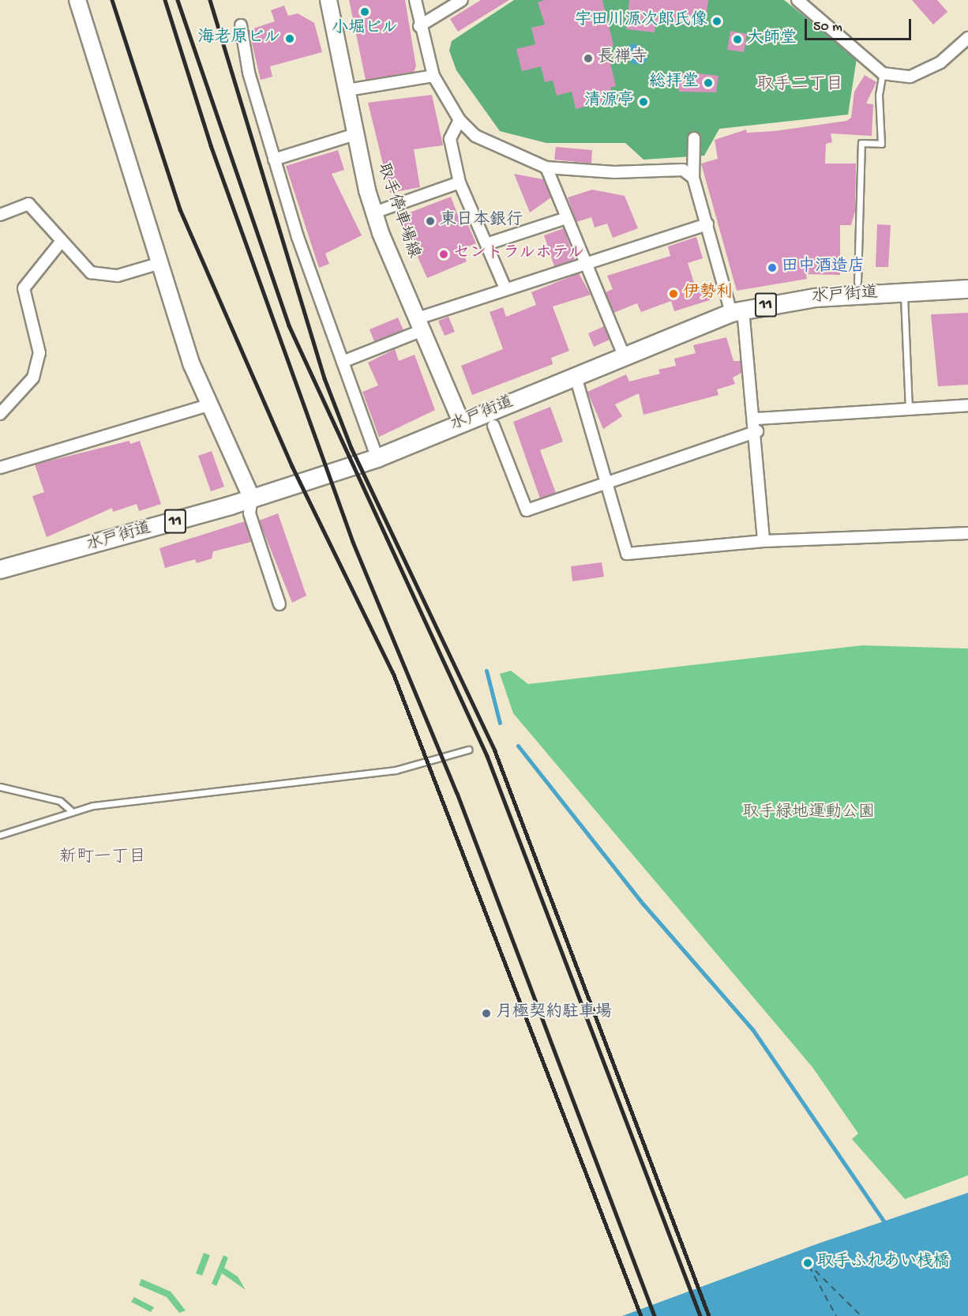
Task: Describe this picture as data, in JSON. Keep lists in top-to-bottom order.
{
  "streets": {
    "main road": ["水戸街道", "11"],
    "street": ["取手停車場線"]
  },
  "crossings": [
    ["取手停車場線", "水戸街道"]
  ],
  "districts": ["取手二丁目", "新町一丁目"],
  "parks": ["取手緑地運動公園"],
  "places": [
    "小堀ビル",
    "宇田川源次郎氏像",
    "海老原ビル",
    "大師堂",
    "長禅寺",
    "総拝堂",
    "清源亭",
    "東日本銀行",
    "セントラルホテル",
    "田中酒造店",
    "伊勢利",
    "月極契約駐車場",
    "取手ふれあい桟橋"
  ],
  "scale_bar": "50 m"
}
